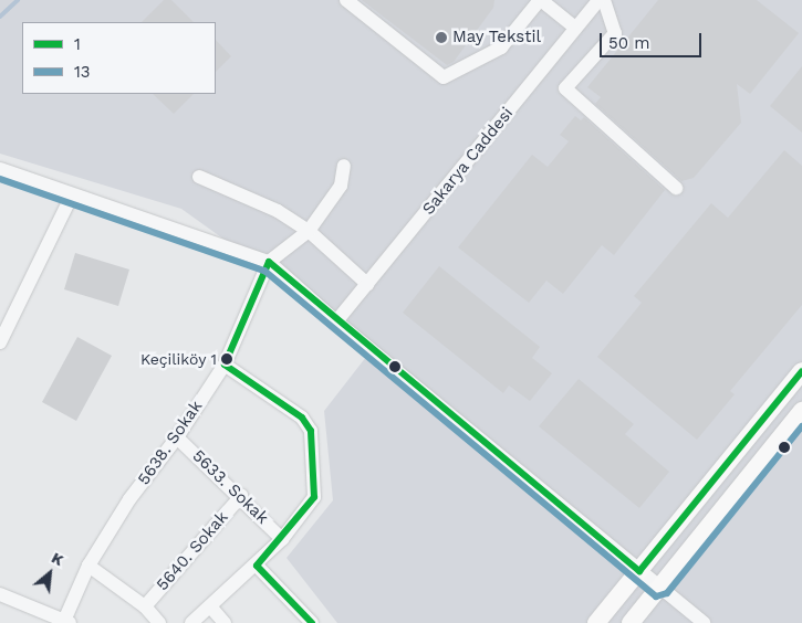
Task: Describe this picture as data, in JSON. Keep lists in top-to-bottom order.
{
  "streets": {
    "street": [
      "Sakarya Caddesi",
      "5638. Sokak",
      "5633. Sokak",
      "5640. Sokak"
    ]
  },
  "crossings": [
    ["5638. Sokak", "5633. Sokak"],
    ["5633. Sokak", "5640. Sokak"]
  ],
  "places": ["May Tekstil", "Keçiliköy 1"],
  "lines": ["transit line 13", "transit line 1"],
  "legend": ["1", "13"],
  "scale_bar": "50 m",
  "north": "top right"
}
